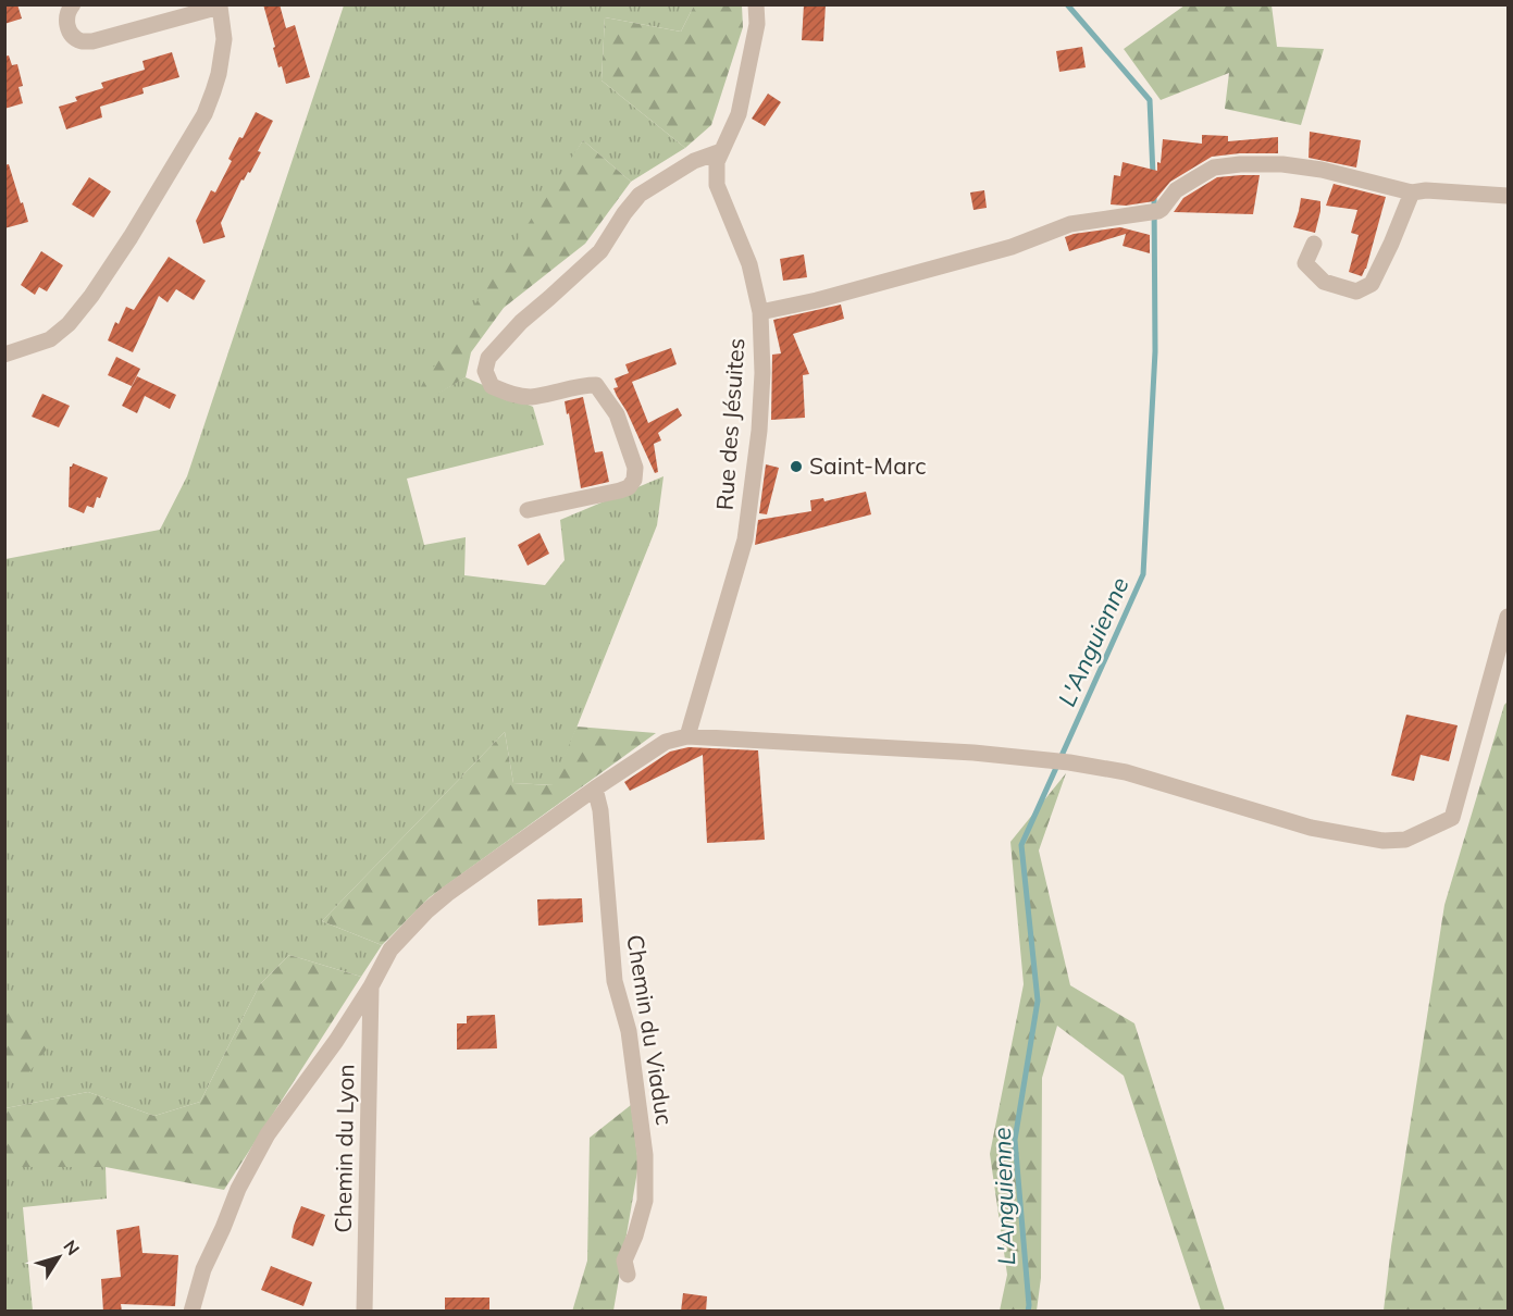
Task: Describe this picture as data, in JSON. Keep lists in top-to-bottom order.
{
  "streets": {
    "street": ["Rue des Jésuites", "Chemin du Viaduc", "Chemin du Lyon"]
  },
  "water": ["L'Anguienne"],
  "places": ["Saint-Marc"],
  "north": "top right"
}
